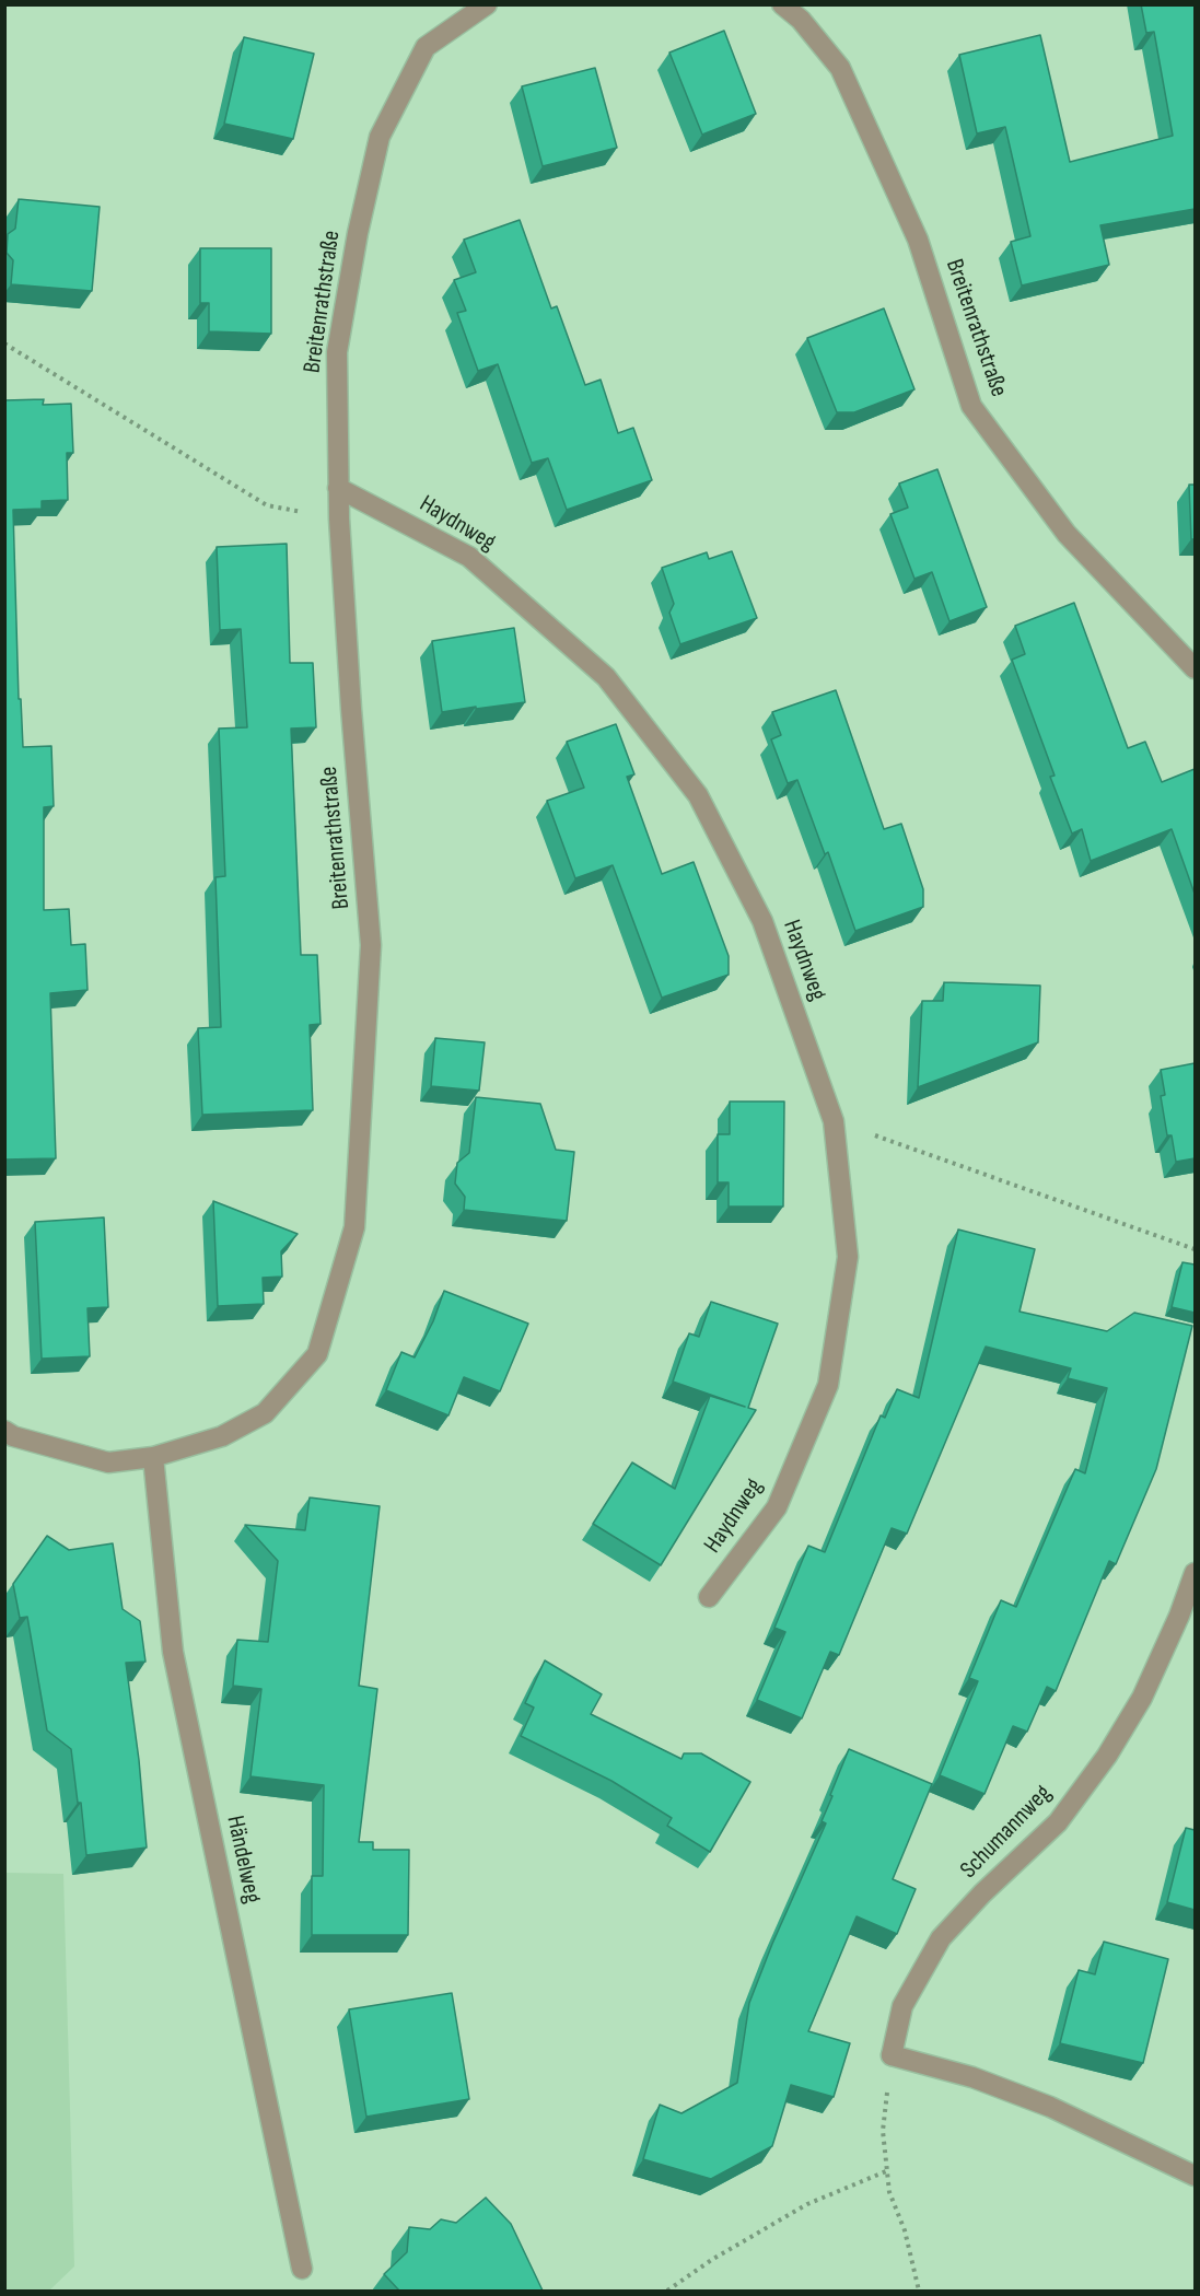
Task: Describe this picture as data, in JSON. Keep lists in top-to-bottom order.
{
  "streets": {
    "street": [
      "Breitenrathstraße",
      "Haydnweg",
      "Schumannweg",
      "Händelweg"
    ]
  },
  "crossings": [
    ["Breitenrathstraße", "Haydnweg"],
    ["Breitenrathstraße", "Händelweg"]
  ]
}
